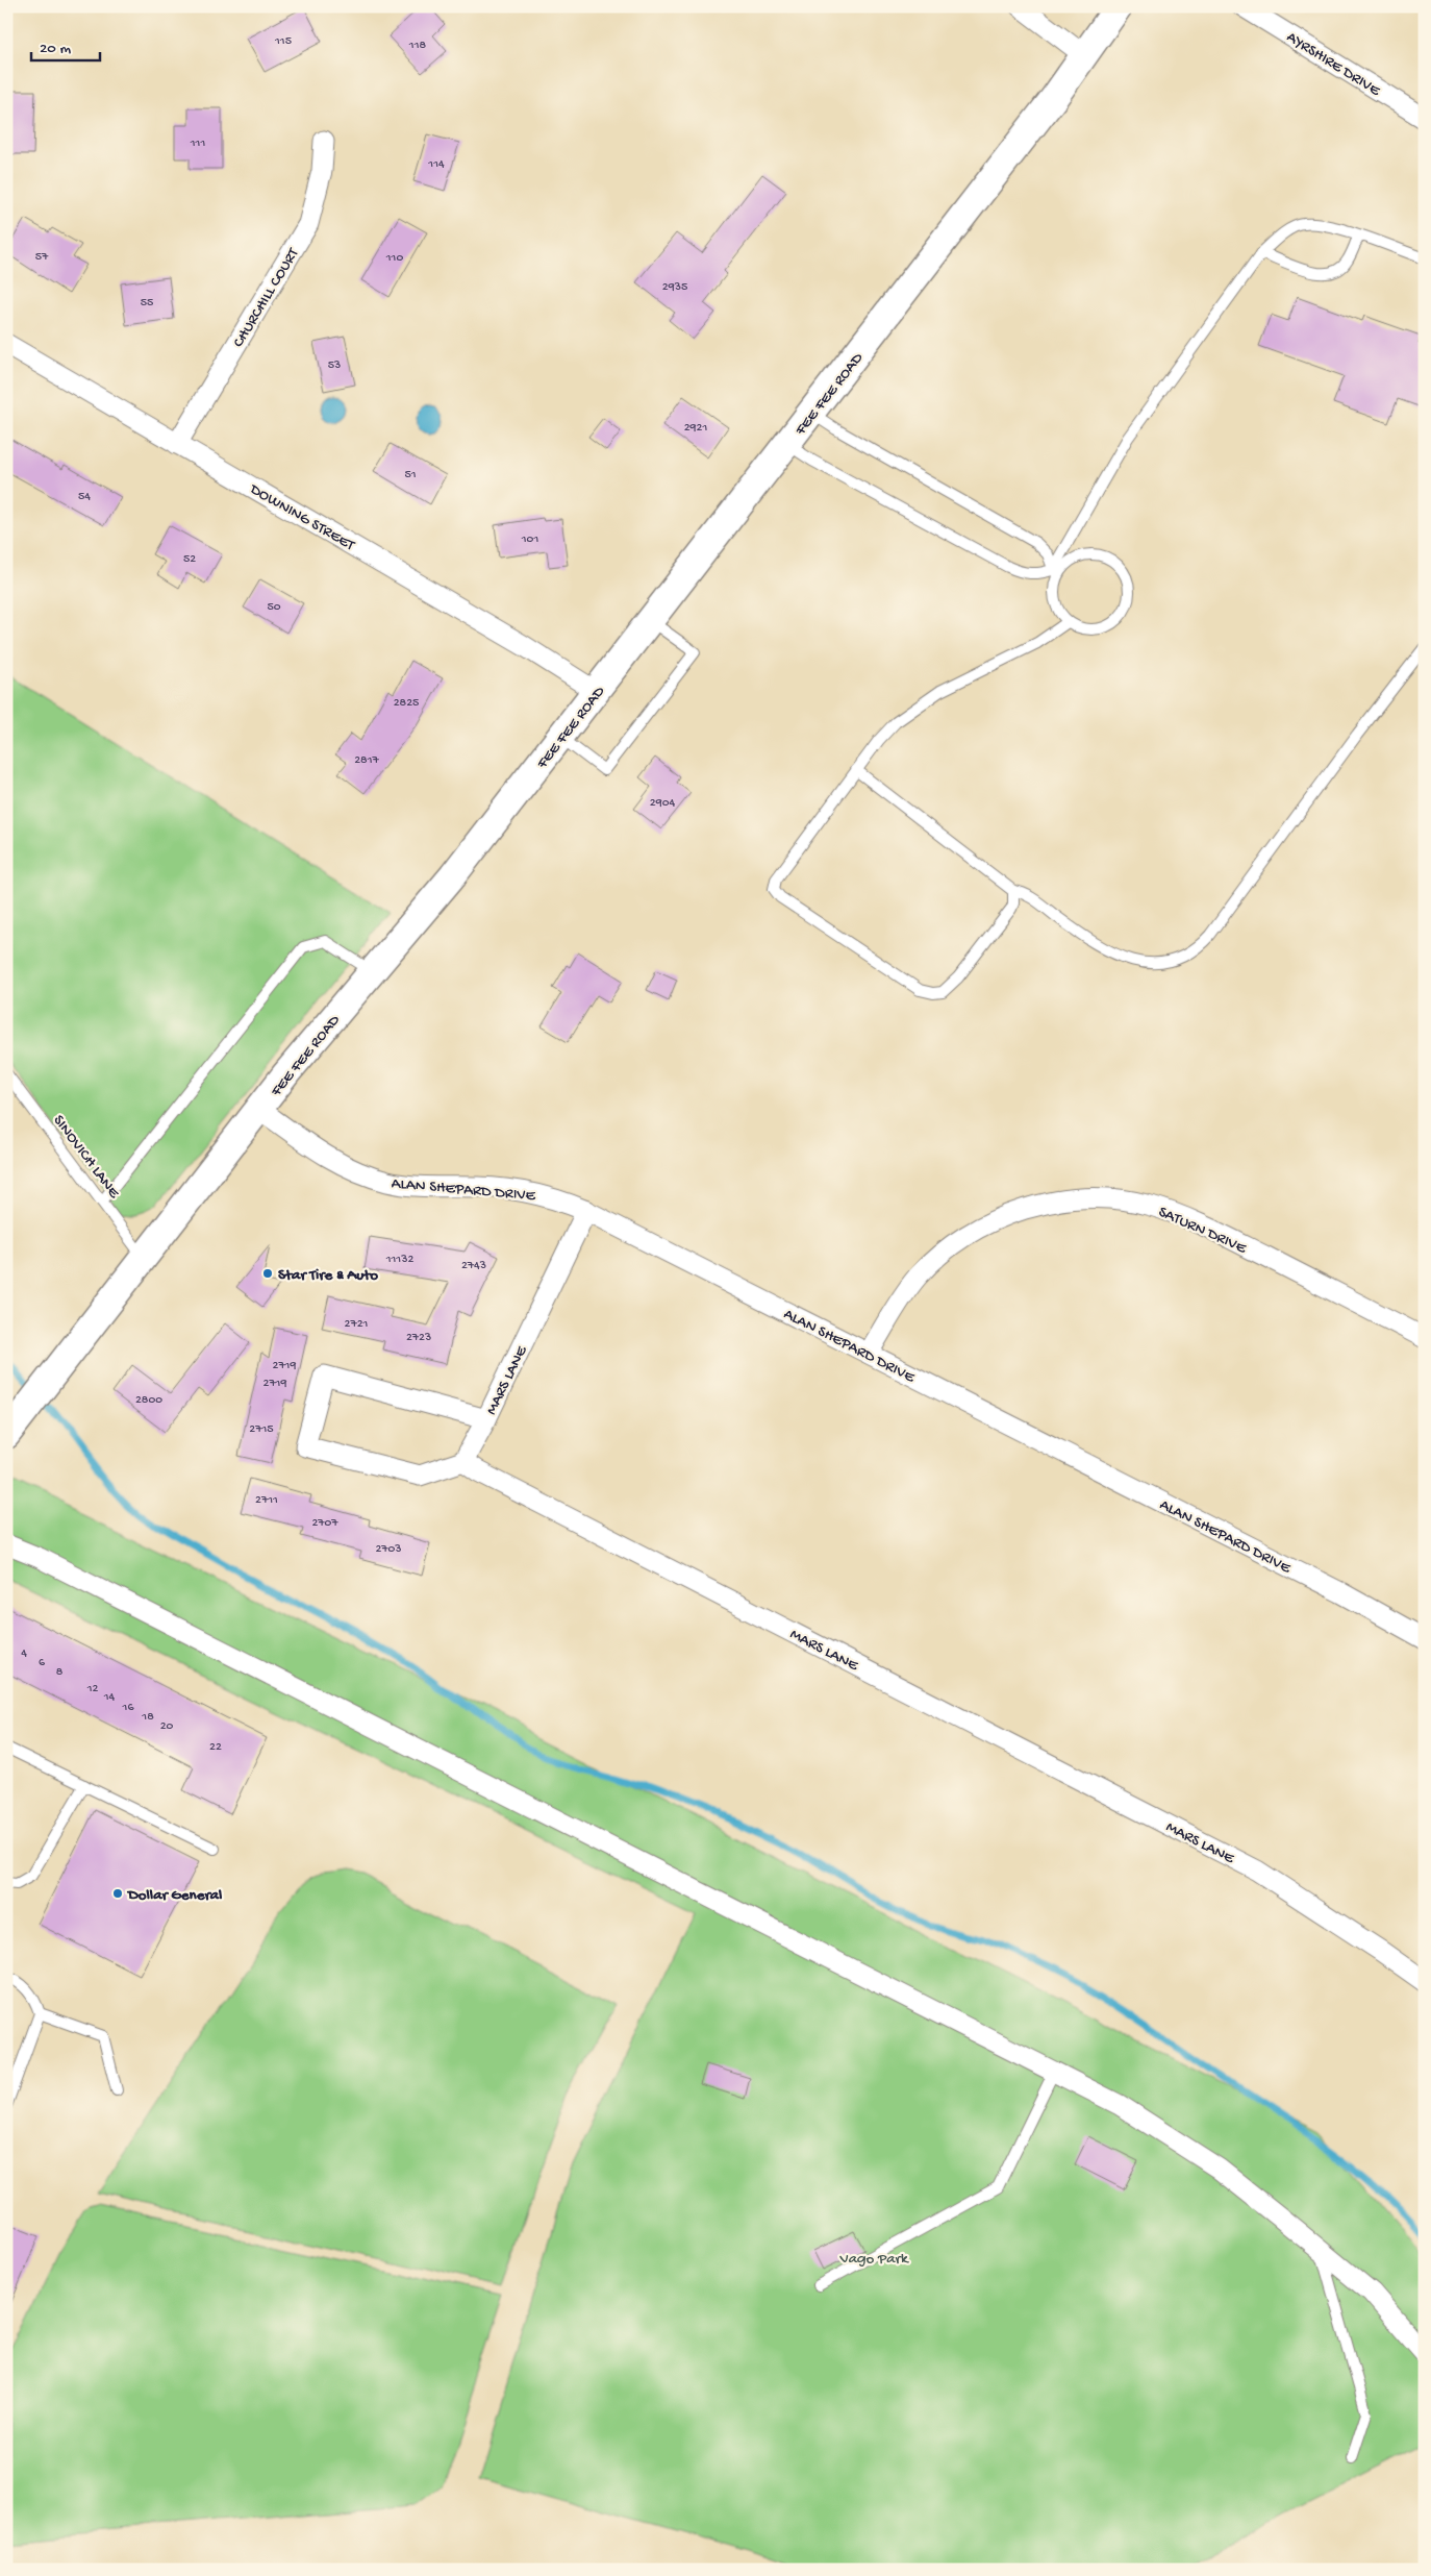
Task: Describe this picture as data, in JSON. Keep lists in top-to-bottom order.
{
  "streets": {
    "street": [
      "AYRSHIRE DRIVE",
      "CHURCHILL COURT",
      "FEE FEE ROAD",
      "DOWNING STREET",
      "ALAN SHEPARD DRIVE",
      "SATURN DRIVE",
      "MARS LANE"
    ],
    "lane": ["SINOVICH LANE"]
  },
  "crossings": [
    ["CHURCHILL COURT", "DOWNING STREET"],
    ["FEE FEE ROAD", "DOWNING STREET"],
    ["FEE FEE ROAD", "SINOVICH LANE"],
    ["FEE FEE ROAD", "ALAN SHEPARD DRIVE"],
    ["ALAN SHEPARD DRIVE", "SATURN DRIVE"],
    ["ALAN SHEPARD DRIVE", "MARS LANE"]
  ],
  "parks": ["Vago Park"],
  "places": ["Star Tire & Auto", "Dollar General"],
  "house_numbers": [
    "115",
    "118",
    "111",
    "114",
    "57",
    "110",
    "2935",
    "55",
    "53",
    "2921",
    "51",
    "54",
    "101",
    "52",
    "50",
    "2825",
    "2817",
    "2904",
    "11132",
    "2743",
    "2721",
    "2723",
    "2719",
    "2719",
    "2800",
    "2715",
    "2711",
    "2707",
    "2703",
    "4",
    "6",
    "8",
    "12",
    "14",
    "16",
    "18",
    "20",
    "22"
  ],
  "scale_bar": "20 m"
}
